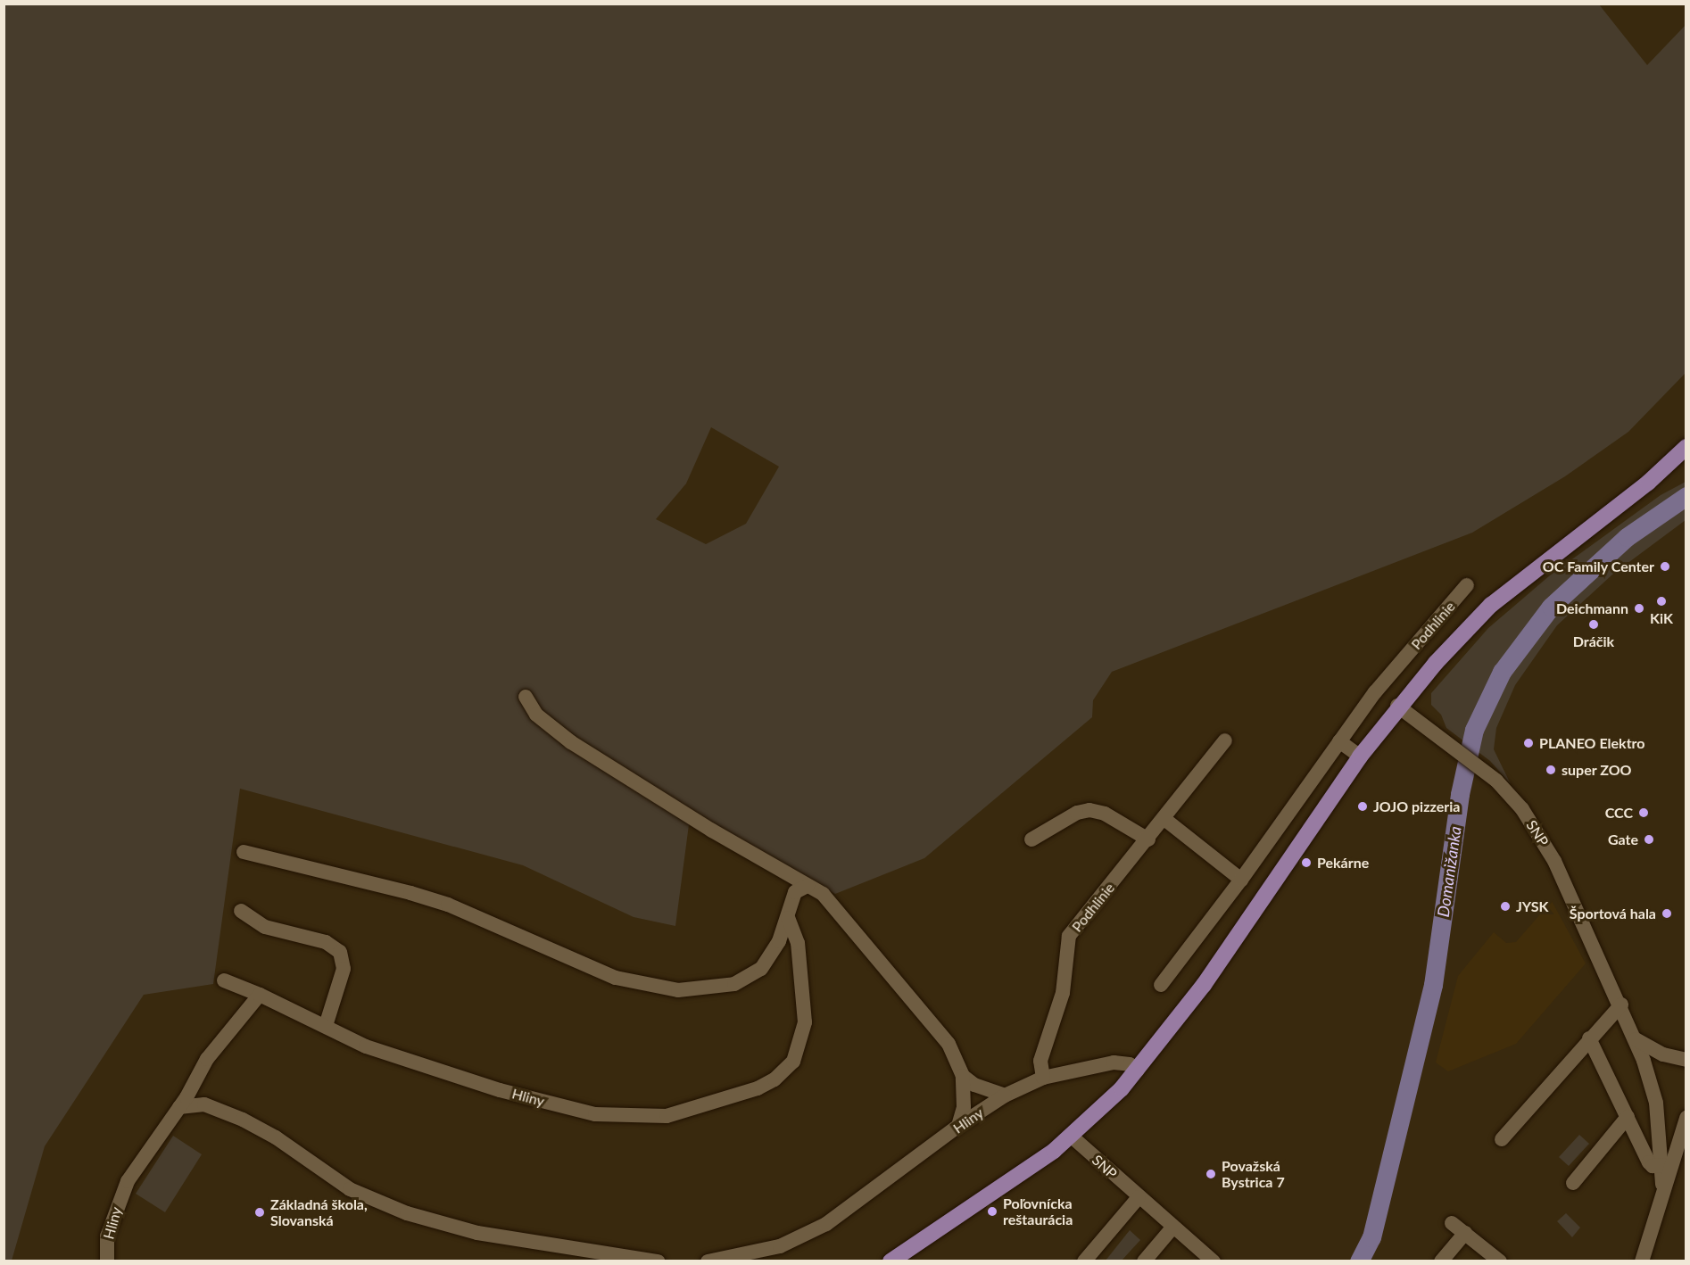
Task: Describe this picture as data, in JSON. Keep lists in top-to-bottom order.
{
  "streets": {
    "street": ["Podhlinie", "SNP", "Hliny"]
  },
  "crossings": [
    ["Podhlinie", "Hliny"]
  ],
  "water": ["Domanižanka"],
  "places": [
    "OC Family Center",
    "KiK",
    "Deichmann",
    "Dráčik",
    "PLANEO Elektro",
    "super ZOO",
    "JOJO pizzeria",
    "CCC",
    "Gate",
    "Pekárne",
    "JYSK",
    "Športová hala",
    "Považská Bystrica 7",
    "Poľovnícka reštaurácia",
    "Základná škola, Slovanská"
  ]
}
